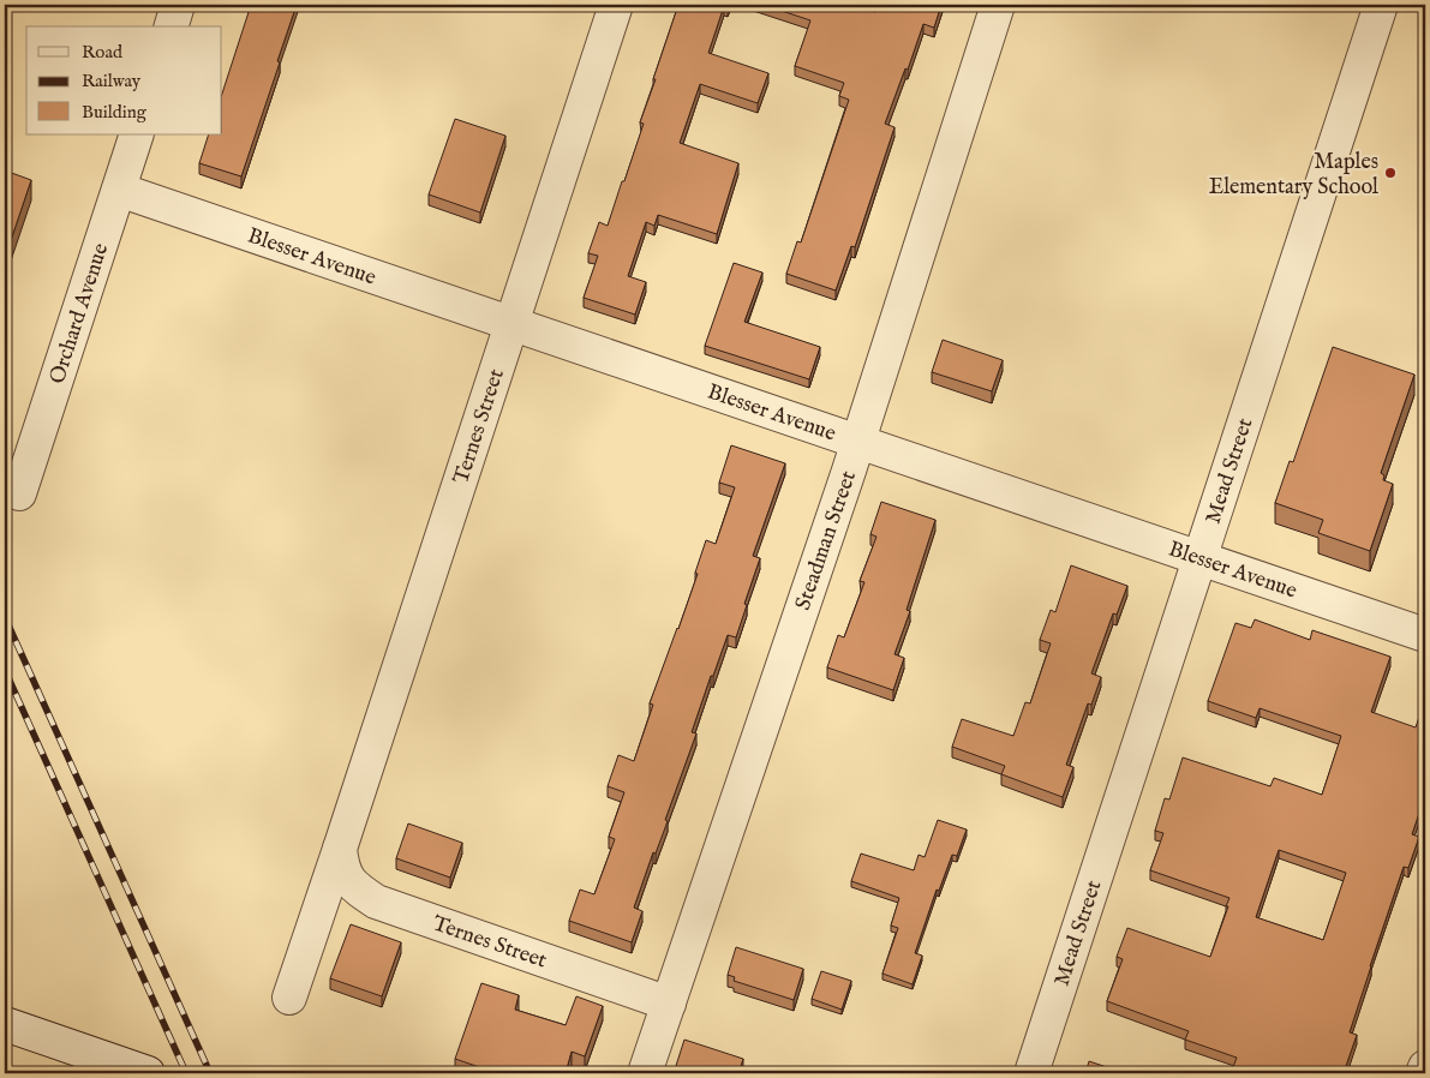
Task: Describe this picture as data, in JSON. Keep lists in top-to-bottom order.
{
  "streets": {
    "street": [
      "Blesser Avenue",
      "Orchard Avenue",
      "Ternes Street",
      "Mead Street",
      "Steadman Street"
    ]
  },
  "crossings": [
    ["Blesser Avenue", "Orchard Avenue"],
    ["Blesser Avenue", "Ternes Street"],
    ["Blesser Avenue", "Mead Street"],
    ["Blesser Avenue", "Steadman Street"],
    ["Ternes Street", "Steadman Street"]
  ],
  "places": ["Maples Elementary School"],
  "legend": ["Road", "Railway", "Building"]
}
